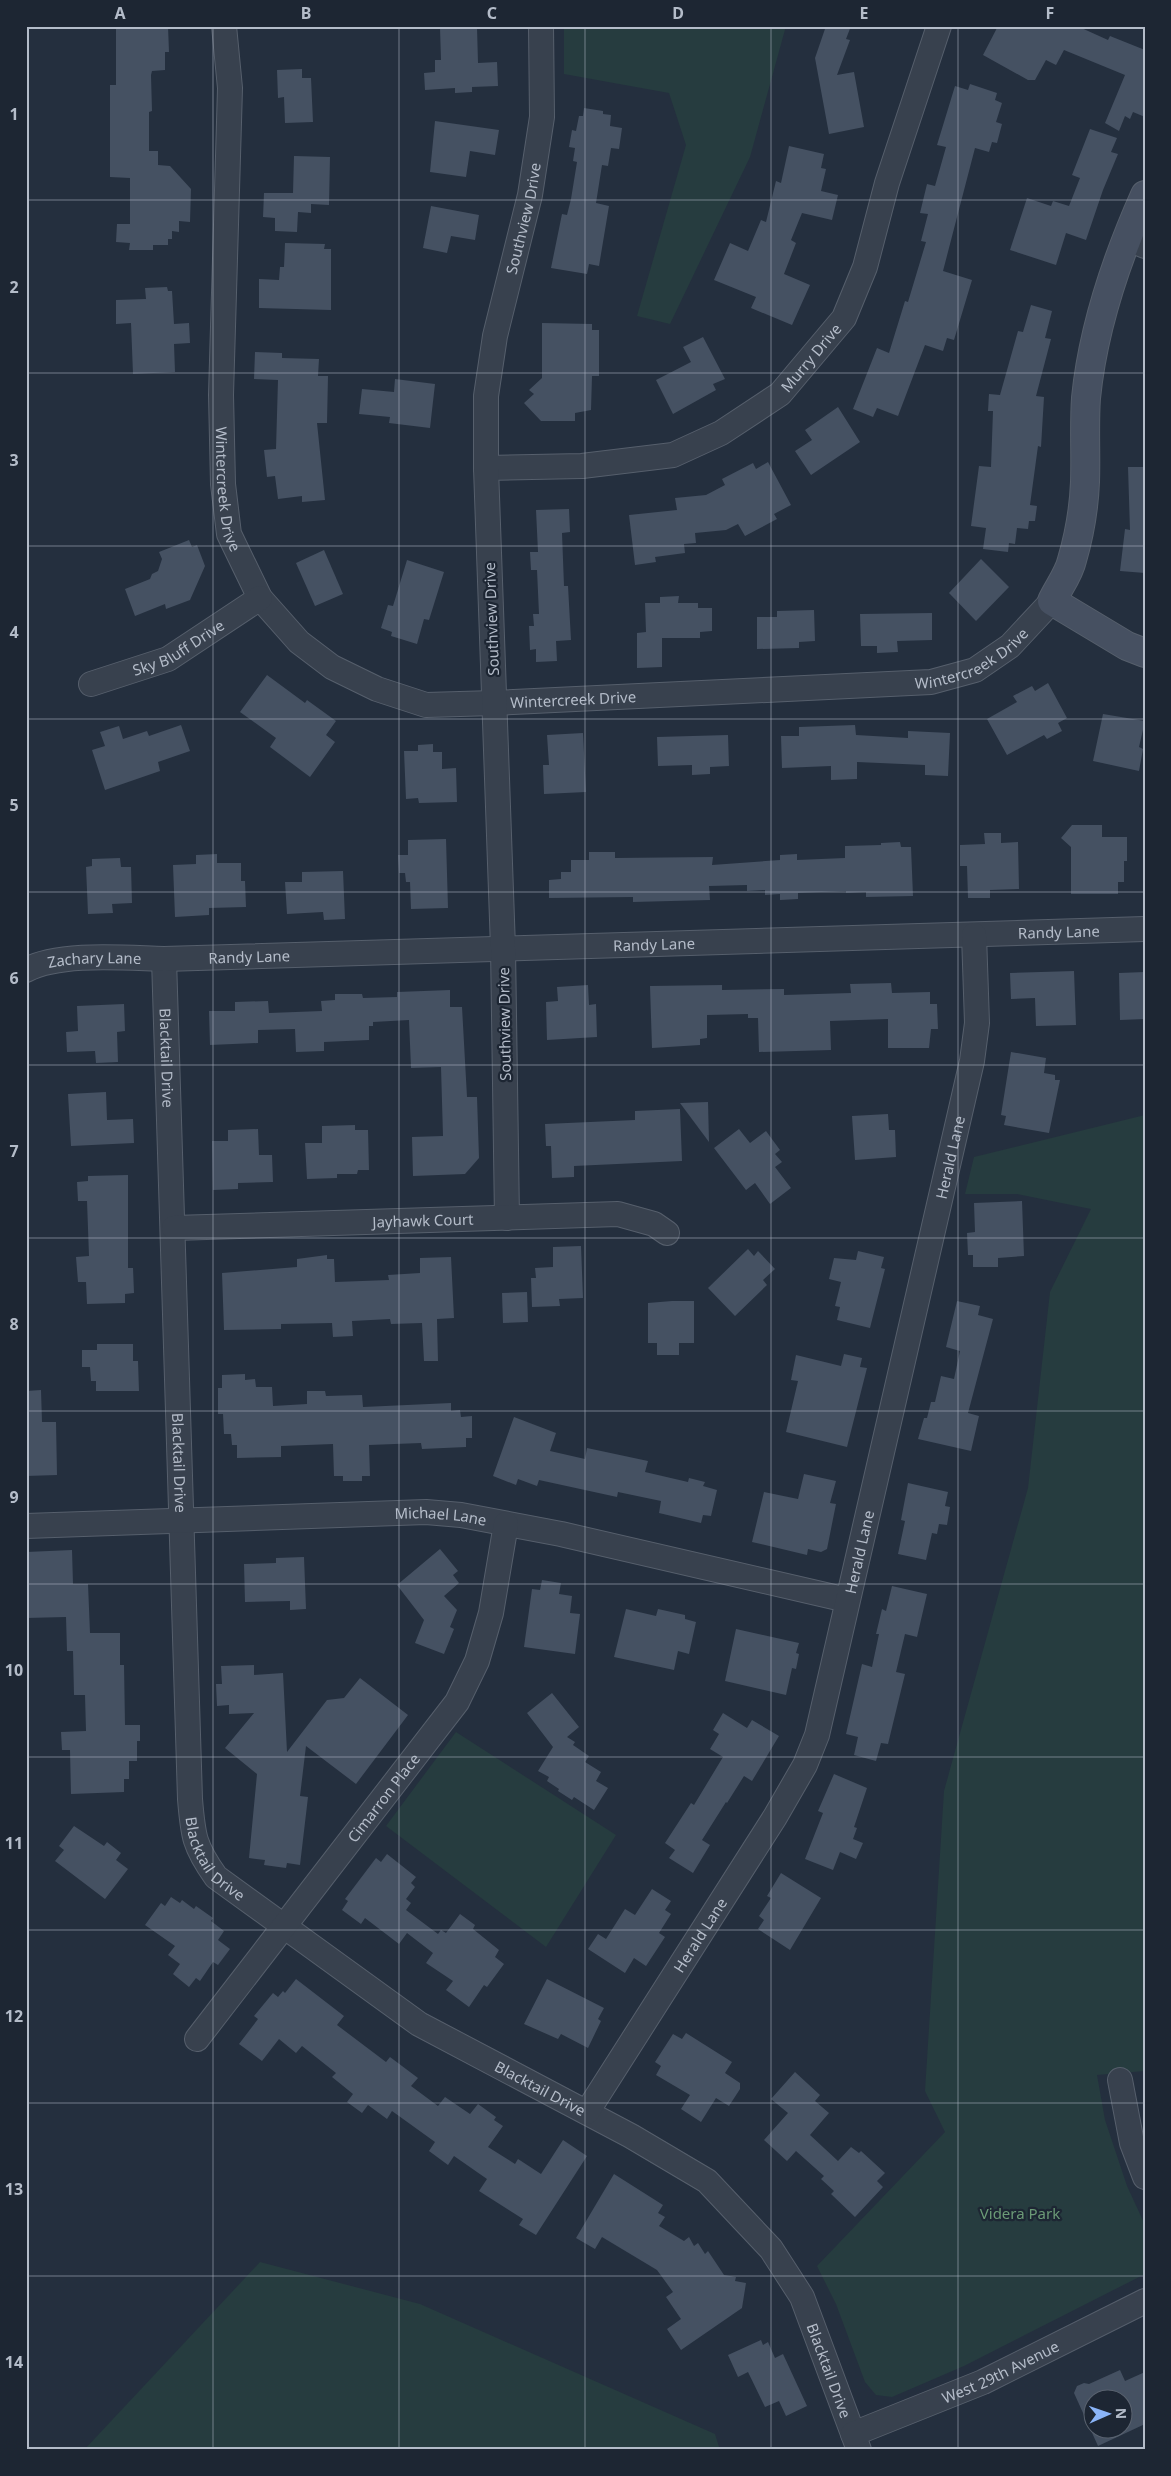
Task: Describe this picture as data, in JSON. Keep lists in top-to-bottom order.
{
  "streets": {
    "street": [
      "Southview Drive",
      "Murry Drive",
      "Wintercreek Drive",
      "Sky Bluff Drive",
      "Randy Lane",
      "Zachary Lane",
      "Blacktail Drive",
      "Herald Lane",
      "Jayhawk Court",
      "Michael Lane",
      "Cimarron Place",
      "West 29th Avenue"
    ]
  },
  "crossings": [
    ["Southview Drive", "Murry Drive"],
    ["Southview Drive", "Wintercreek Drive"],
    ["Southview Drive", "Randy Lane"],
    ["Southview Drive", "Jayhawk Court"],
    ["Wintercreek Drive", "Sky Bluff Drive"],
    ["Randy Lane", "Zachary Lane"],
    ["Randy Lane", "Blacktail Drive"],
    ["Randy Lane", "Herald Lane"],
    ["Zachary Lane", "Blacktail Drive"],
    ["Blacktail Drive", "Herald Lane"],
    ["Blacktail Drive", "Jayhawk Court"],
    ["Blacktail Drive", "Michael Lane"],
    ["Blacktail Drive", "Cimarron Place"],
    ["Blacktail Drive", "West 29th Avenue"],
    ["Herald Lane", "Michael Lane"],
    ["Michael Lane", "Cimarron Place"]
  ],
  "parks": ["Videra Park"],
  "north": "right",
  "grid": {
    "columns": [
      "A",
      "B",
      "C",
      "D",
      "E",
      "F"
    ],
    "rows": [
      "1",
      "2",
      "3",
      "4",
      "5",
      "6",
      "7",
      "8",
      "9",
      "10",
      "11",
      "12",
      "13",
      "14"
    ]
  }
}
